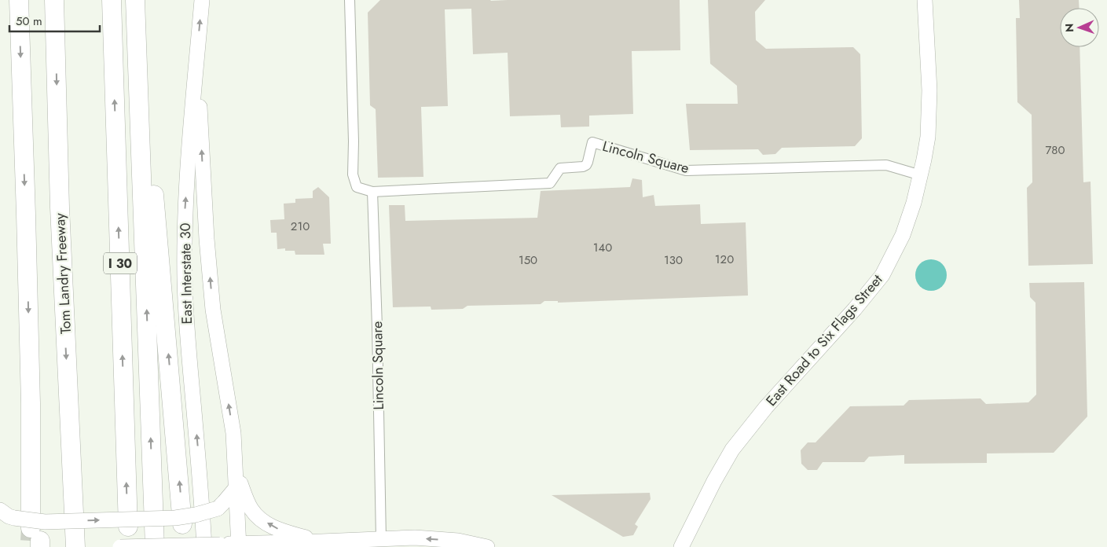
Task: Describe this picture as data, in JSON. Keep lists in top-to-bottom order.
{
  "streets": {
    "highway": ["I 30", "Tom Landry Freeway"],
    "main road": ["East Interstate 30", "East Road to Six Flags Street"],
    "street": ["Lincoln Square"]
  },
  "crossings": [
    ["Lincoln Square", "East Road to Six Flags Street"]
  ],
  "house_numbers": [
    "780",
    "210",
    "140",
    "120",
    "150",
    "130"
  ],
  "scale_bar": "50 m",
  "north": "left"
}
